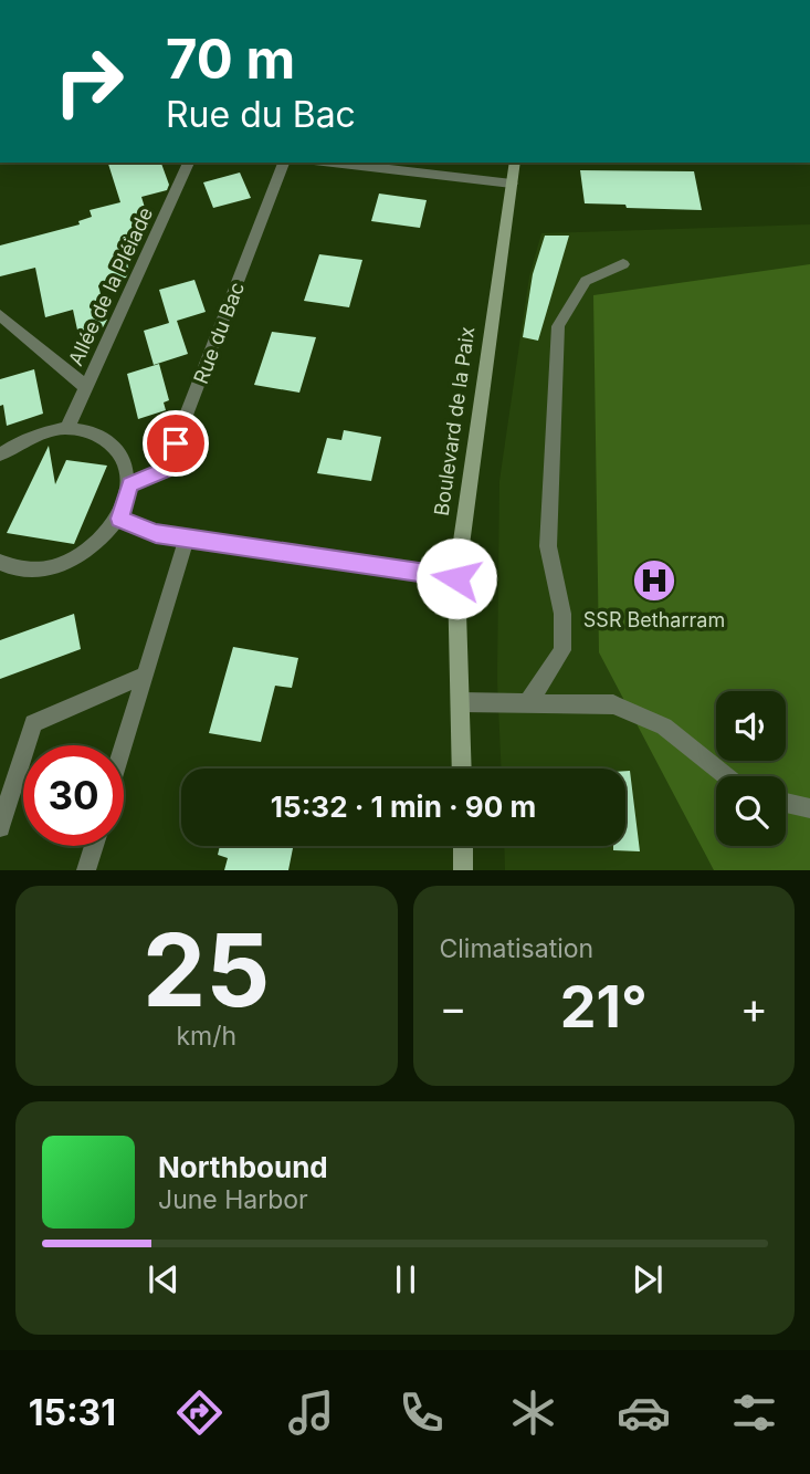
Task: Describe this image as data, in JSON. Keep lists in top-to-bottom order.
{
  "streets": {
    "street": ["Allée de la Pléiade", "Rue du Bac", "Boulevard de la Paix"]
  },
  "places": {
    "hospital": ["SSR Betharram"]
  },
  "page": {
    "turn": ["70 m", "Rue du Bac"],
    "limit": "30",
    "trip": "15:32 · 1 min · 90 m",
    "tile": [
      ["25", "km/h"],
      "Climatisation"
    ],
    "heat": ["−", "21°", "+"],
    "song": ["Northbound", "June Harbor"],
    "tabs": "15:31"
  }
}
